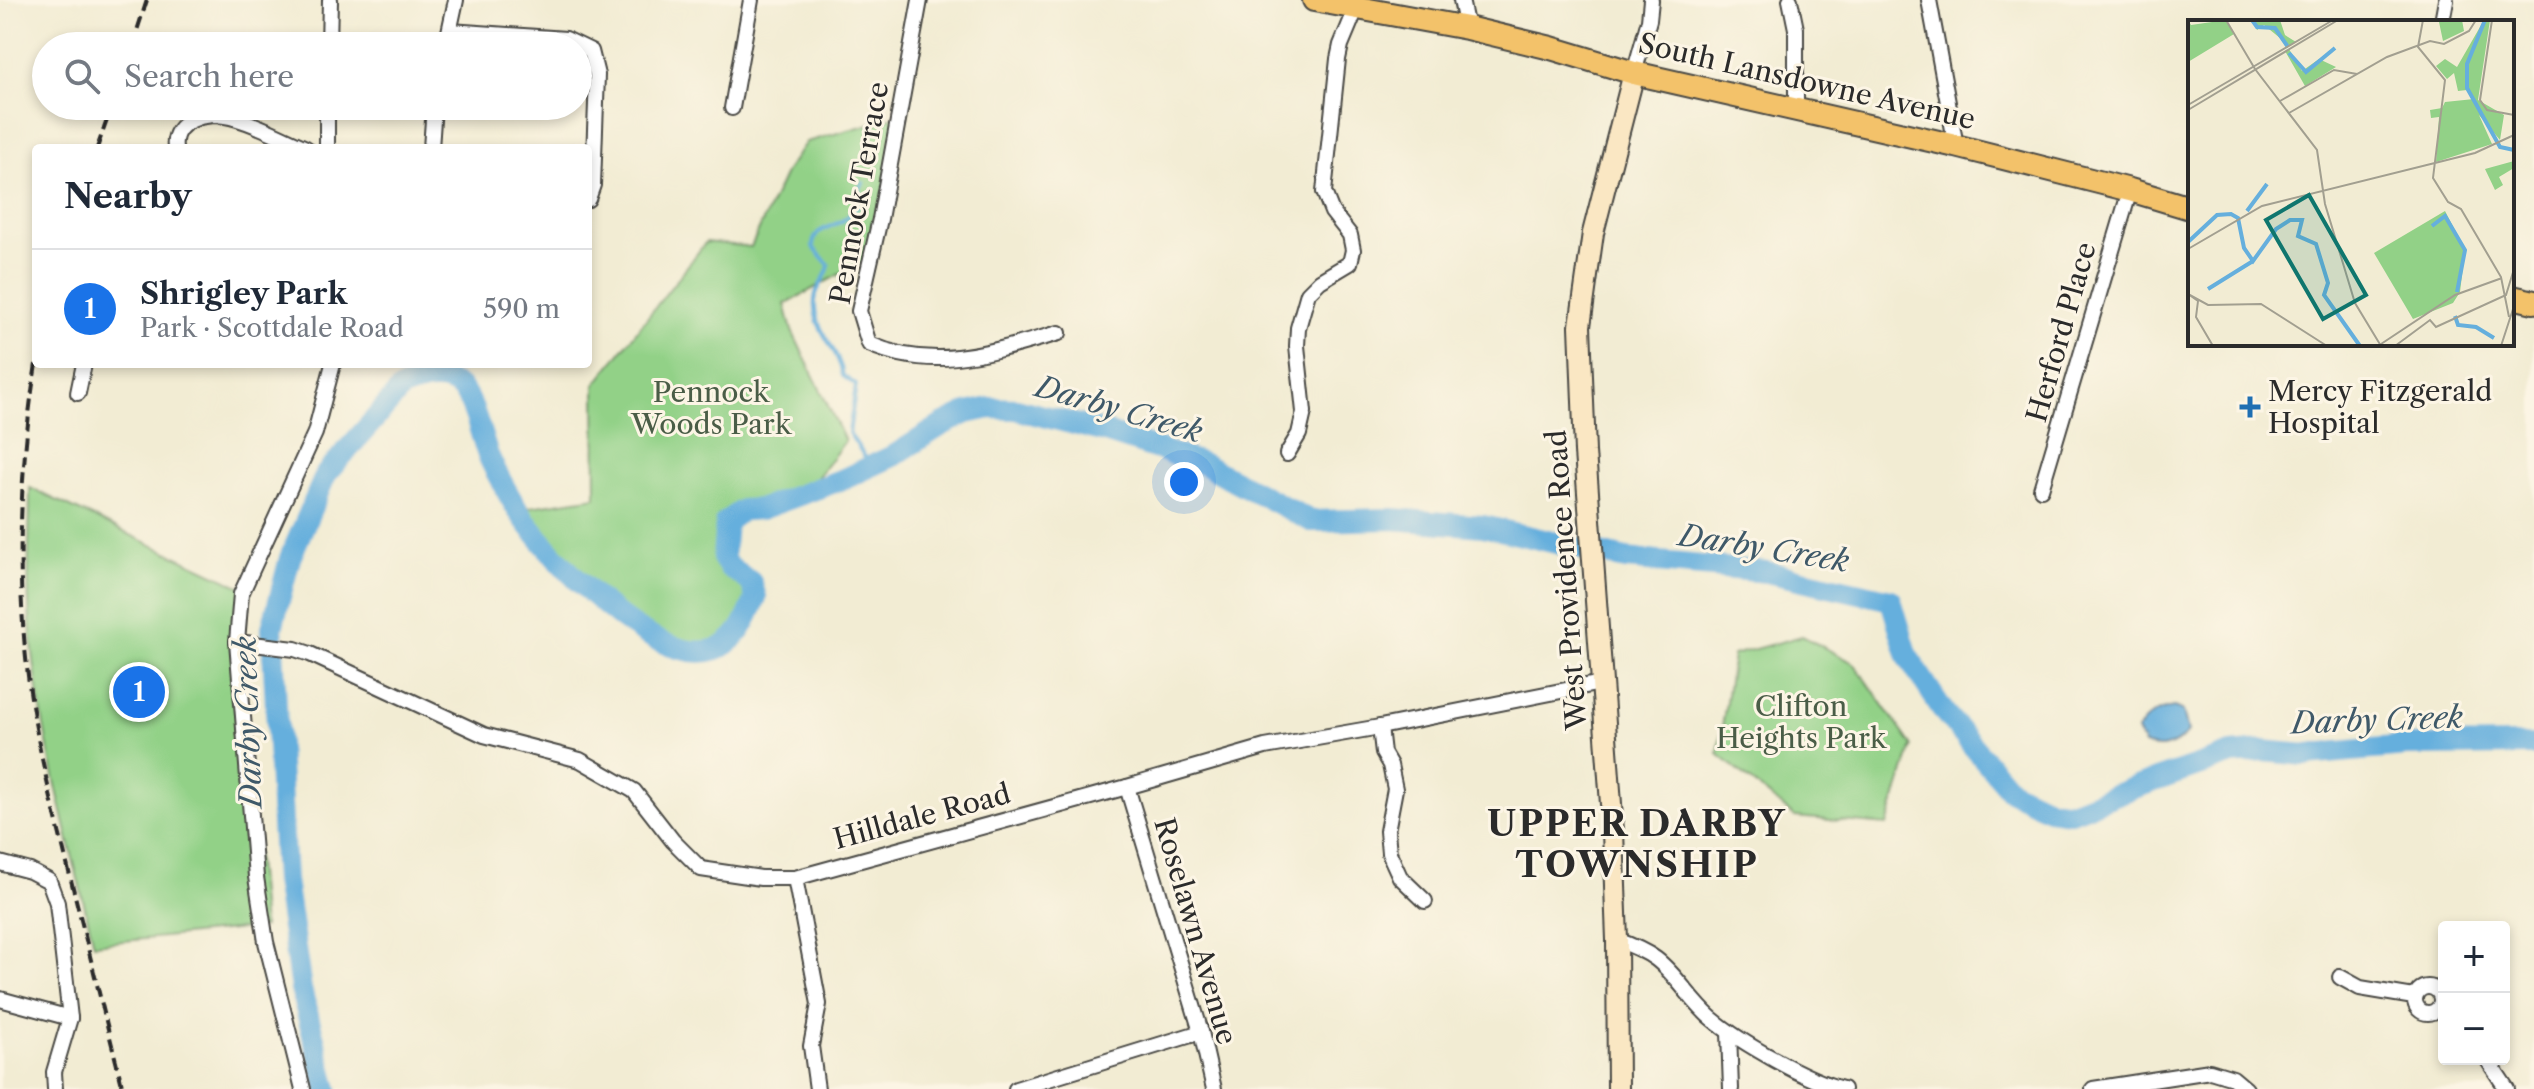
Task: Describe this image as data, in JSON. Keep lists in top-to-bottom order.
{
  "streets": {
    "main road": ["South Lansdowne Avenue"],
    "street": [
      "Pennock Terrace",
      "Herford Place",
      "West Providence Road",
      "Hilldale Road",
      "Roselawn Avenue"
    ]
  },
  "crossings": [
    ["South Lansdowne Avenue", "Herford Place"],
    ["South Lansdowne Avenue", "West Providence Road"],
    ["West Providence Road", "Hilldale Road"],
    ["Hilldale Road", "Roselawn Avenue"]
  ],
  "districts": ["UPPER DARBY TOWNSHIP"],
  "water": ["Darby Creek"],
  "parks": ["Pennock Woods Park", "Clifton Heights Park"],
  "places": {
    "health": ["Mercy Fitzgerald Hospital"]
  },
  "page": {
    "search": "Search here",
    "heading": "Nearby",
    "list": [
      {
        "mark": "1",
        "name": "Shrigley Park",
        "note": "Park · Scottdale Road",
        "value": "590 m"
      }
    ],
    "pins": "1",
    "map_buttons": ["+", "−"]
  }
}
